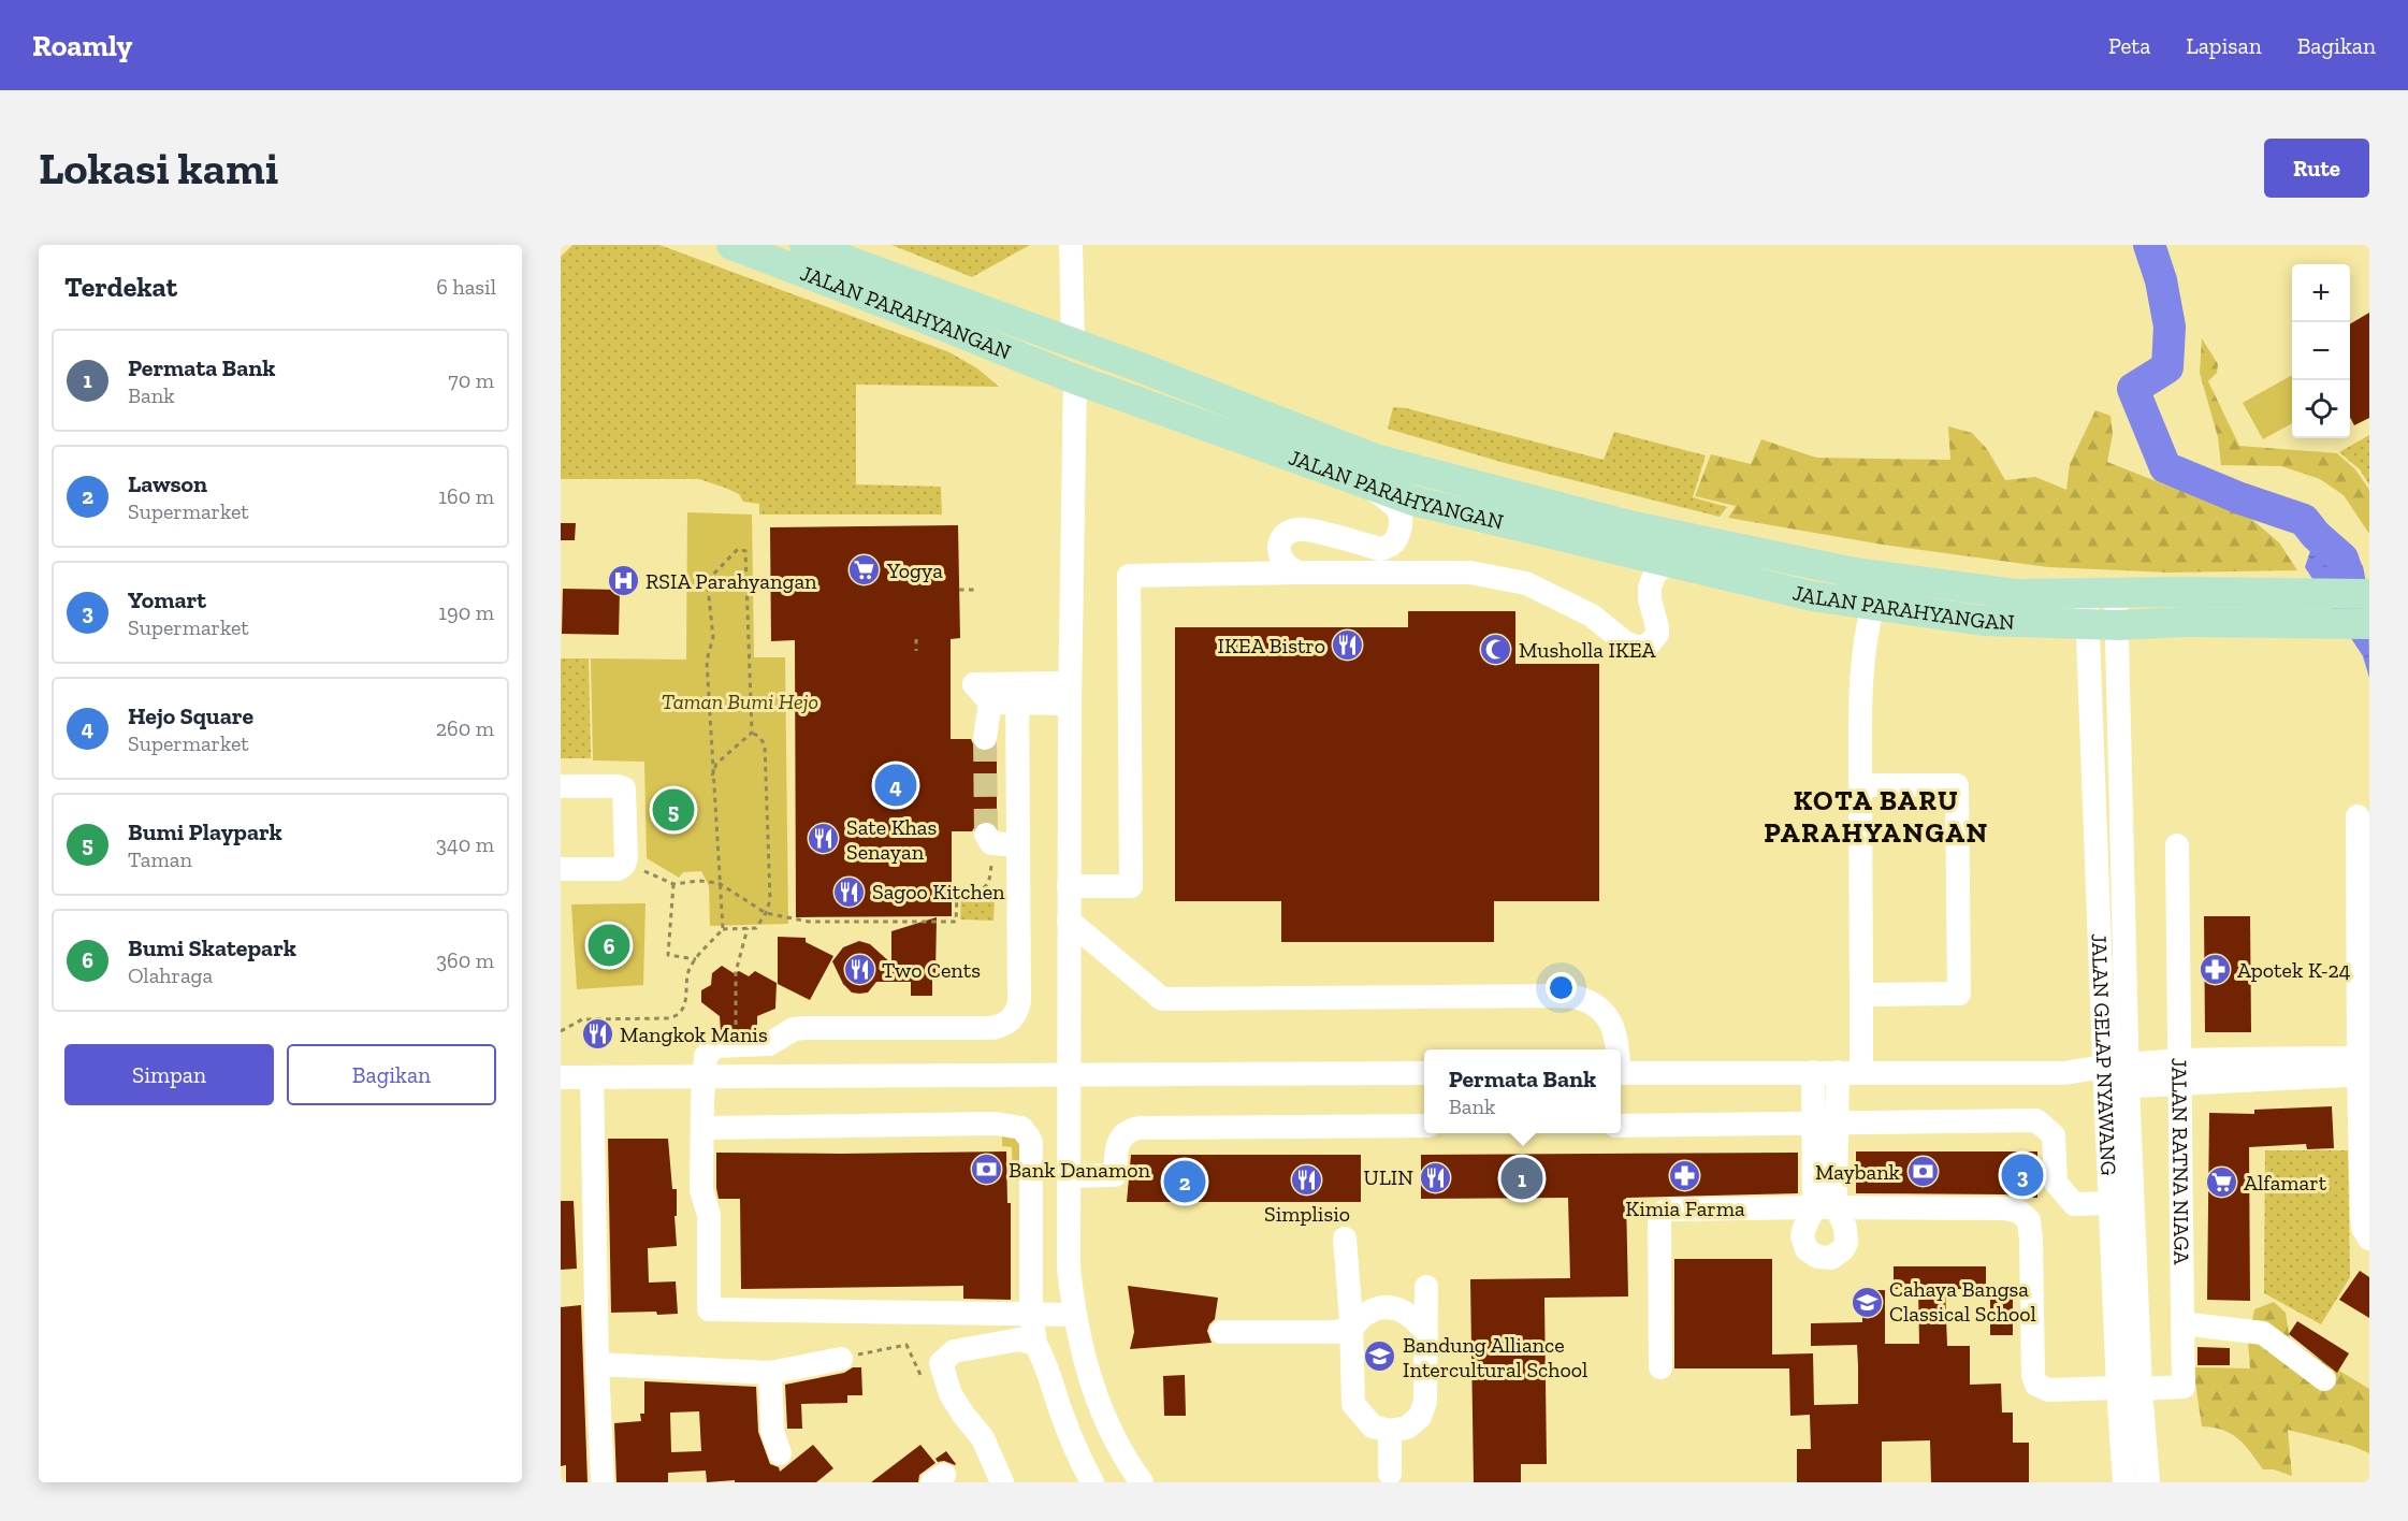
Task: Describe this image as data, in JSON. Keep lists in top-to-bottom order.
{
  "streets": {
    "main road": ["JALAN PARAHYANGAN"],
    "street": ["JALAN GELAP NYAWANG", "JALAN RATNA NIAGA"]
  },
  "crossings": [
    ["JALAN PARAHYANGAN", "JALAN GELAP NYAWANG"],
    ["JALAN GELAP NYAWANG", "JALAN RATNA NIAGA"]
  ],
  "districts": ["KOTA BARU PARAHYANGAN"],
  "parks": ["Taman Bumi Hejo"],
  "places": {
    "supermarket": ["Yogya", "Alfamart"],
    "hospital": ["RSIA Parahyangan"],
    "restaurant": [
      "IKEA Bistro",
      "Sate Khas Senayan",
      "Sagoo Kitchen",
      "Two Cents",
      "Mangkok Manis",
      "ULIN",
      "Simplisio"
    ],
    "mosque": ["Musholla IKEA"],
    "pharmacy": ["Apotek K-24", "Kimia Farma"],
    "bank": ["Bank Danamon", "Maybank"],
    "school or university": ["Cahaya Bangsa Classical School", "Bandung Alliance Intercultural School"]
  },
  "page": {
    "header": "Roamly",
    "nav": ["Peta", "Lapisan", "Bagikan"],
    "buttons": [
      "Rute",
      ["Simpan", "Bagikan"]
    ],
    "title": "Lokasi kami",
    "heading": ["Terdekat", "6 hasil"],
    "map_buttons": ["+", "−"],
    "list": [
      {
        "mark": "1",
        "name": "Permata Bank",
        "note": "Bank",
        "value": "70 m"
      },
      {
        "mark": "2",
        "name": "Lawson",
        "note": "Supermarket",
        "value": "160 m"
      },
      {
        "mark": "3",
        "name": "Yomart",
        "note": "Supermarket",
        "value": "190 m"
      },
      {
        "mark": "4",
        "name": "Hejo Square",
        "note": "Supermarket",
        "value": "260 m"
      },
      {
        "mark": "5",
        "name": "Bumi Playpark",
        "note": "Taman",
        "value": "340 m"
      },
      {
        "mark": "6",
        "name": "Bumi Skatepark",
        "note": "Olahraga",
        "value": "360 m"
      }
    ],
    "pins": [
      "4",
      "5",
      "6",
      "3",
      "1",
      "2"
    ],
    "popup": ["Permata Bank", "Bank"]
  }
}
